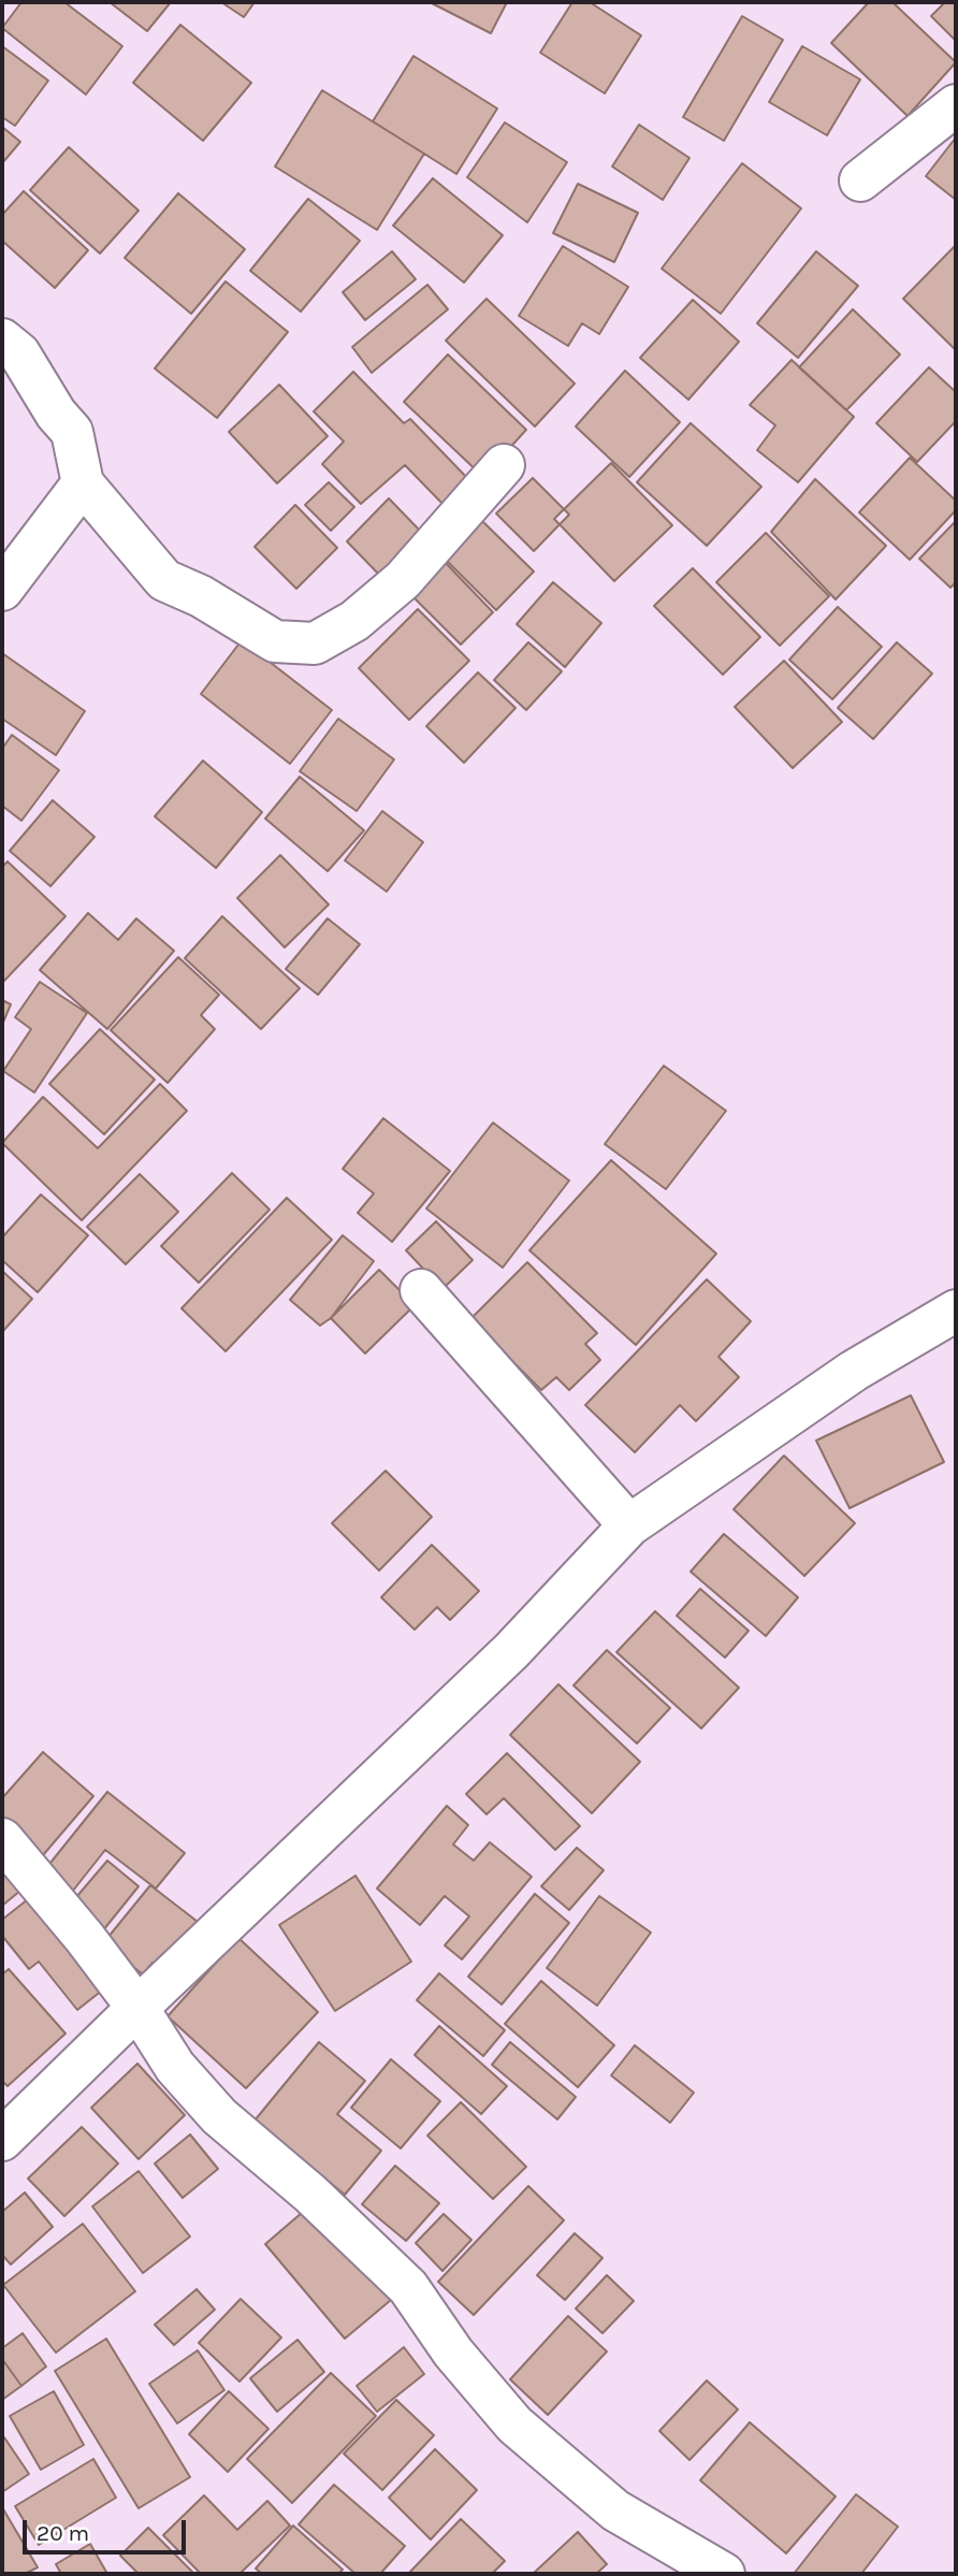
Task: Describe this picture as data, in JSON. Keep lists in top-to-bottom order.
{
  "scale_bar": "20 m"
}
